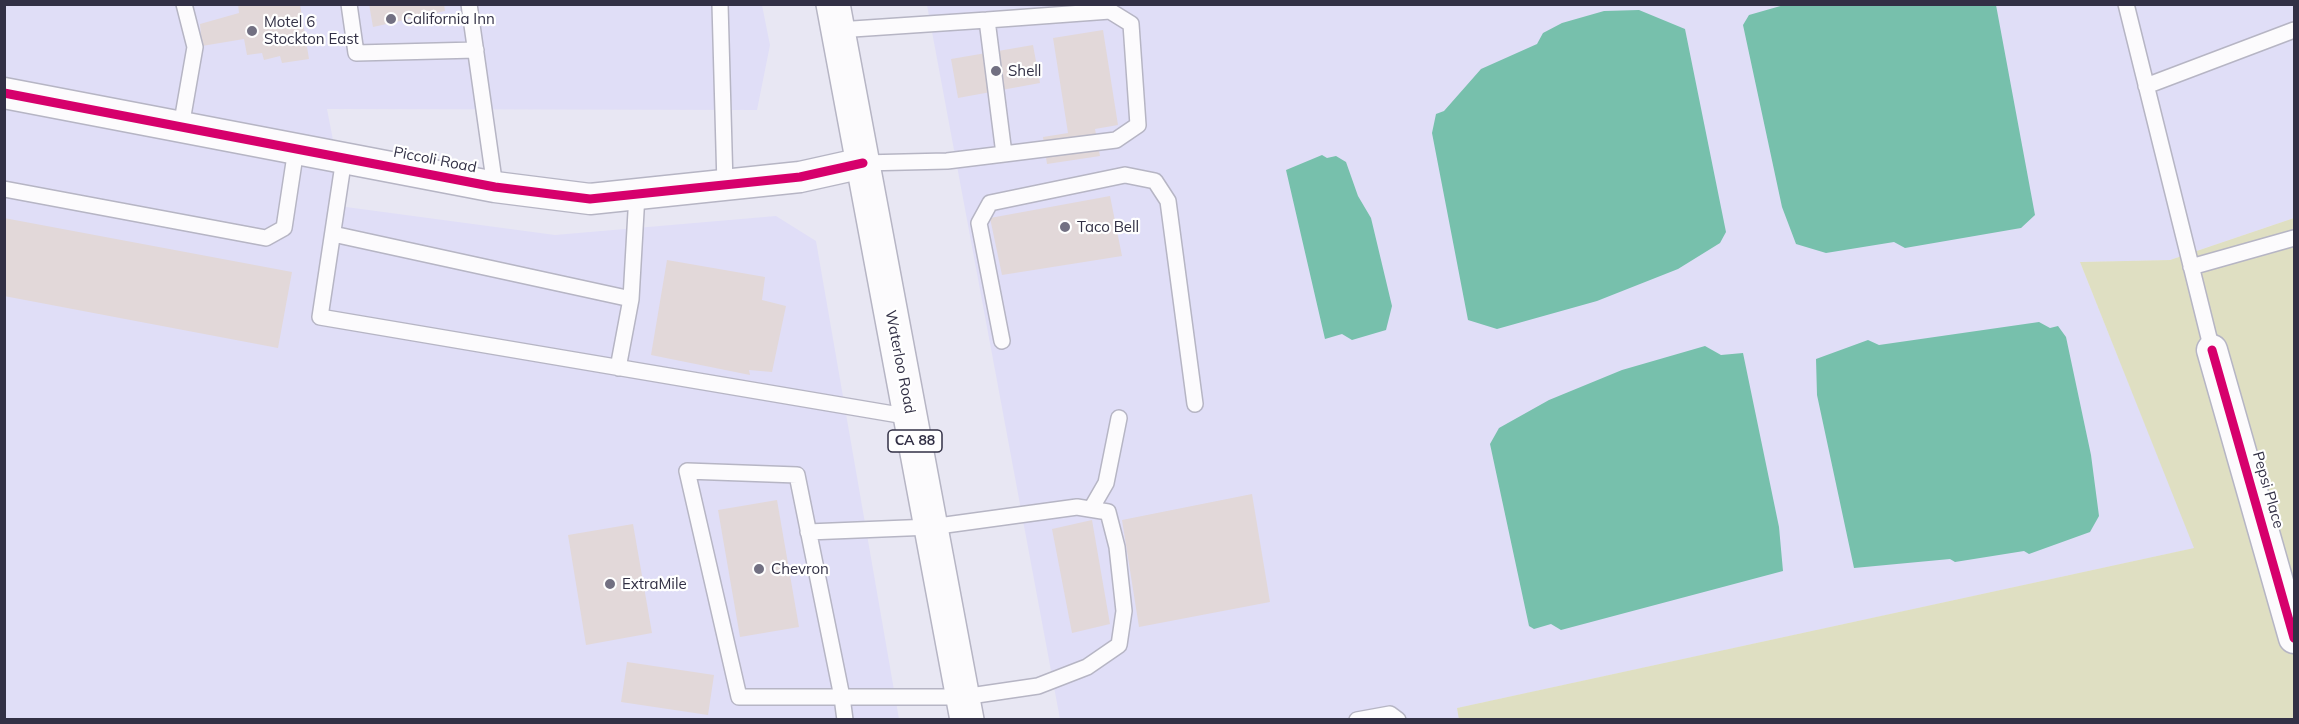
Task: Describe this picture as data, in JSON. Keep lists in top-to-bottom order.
{
  "streets": {
    "main road": ["Waterloo Road", "CA 88"],
    "street": ["Piccoli Road", "Pepsi Place"]
  },
  "crossings": [
    ["Piccoli Road", "Waterloo Road"]
  ],
  "places": [
    "California Inn",
    "Motel 6 Stockton East",
    "Shell",
    "Taco Bell",
    "Chevron",
    "ExtraMile"
  ]
}
